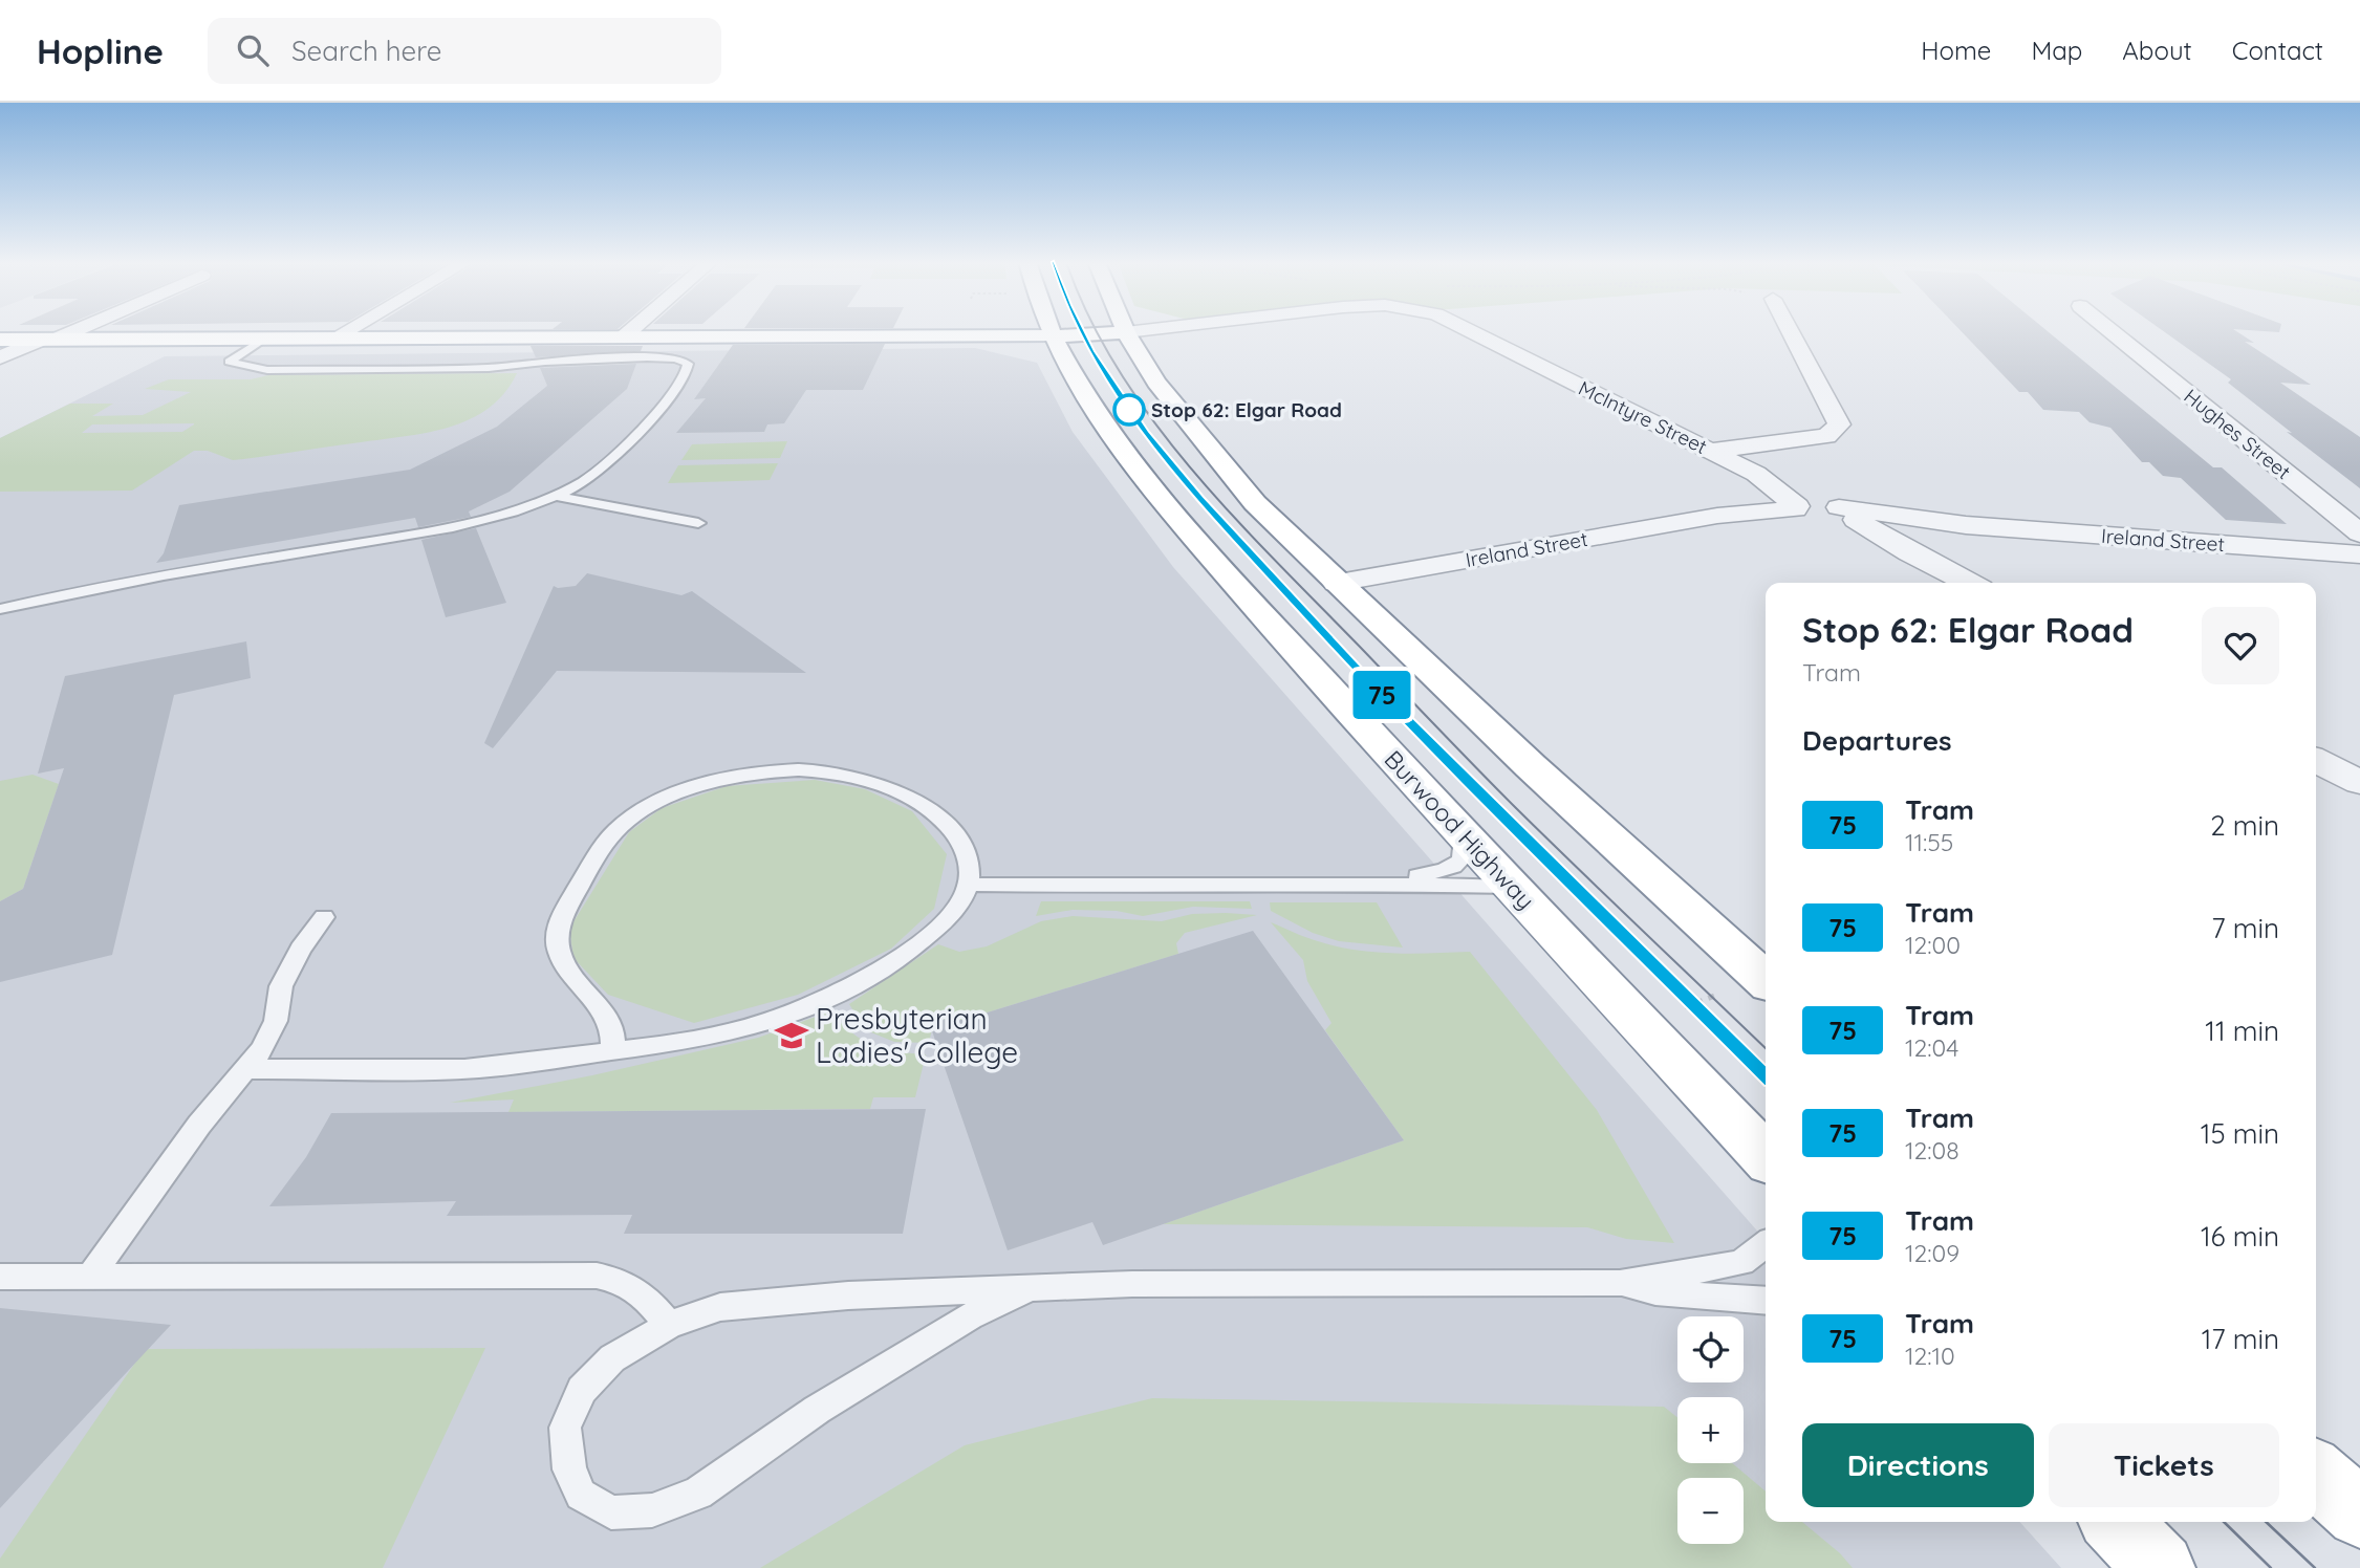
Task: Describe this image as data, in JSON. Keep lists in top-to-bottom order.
{
  "streets": {
    "main road": ["Burwood Highway"],
    "street": ["McIntyre Street", "Hughes Street", "Ireland Street"]
  },
  "crossings": [
    ["McIntyre Street", "Ireland Street"]
  ],
  "places": {
    "other": ["Stop 62: Elgar Road"],
    "school or university": ["Presbyterian Ladies' College"]
  },
  "lines": ["tram line 75"],
  "page": {
    "header": "Hopline",
    "search": "Search here",
    "nav": [
      "Home",
      "Map",
      "About",
      "Contact"
    ],
    "on_map": "75",
    "heading": [
      ["Stop 62: Elgar Road", "Tram"],
      "Departures"
    ],
    "list": [
      {
        "mark": "75",
        "name": "Tram",
        "note": "11:55",
        "value": "2 min"
      },
      {
        "mark": "75",
        "name": "Tram",
        "note": "12:00",
        "value": "7 min"
      },
      {
        "mark": "75",
        "name": "Tram",
        "note": "12:04",
        "value": "11 min"
      },
      {
        "mark": "75",
        "name": "Tram",
        "note": "12:08",
        "value": "15 min"
      },
      {
        "mark": "75",
        "name": "Tram",
        "note": "12:09",
        "value": "16 min"
      },
      {
        "mark": "75",
        "name": "Tram",
        "note": "12:10",
        "value": "17 min"
      }
    ],
    "map_buttons": ["+", "−"],
    "buttons": ["Directions", "Tickets"]
  }
}
